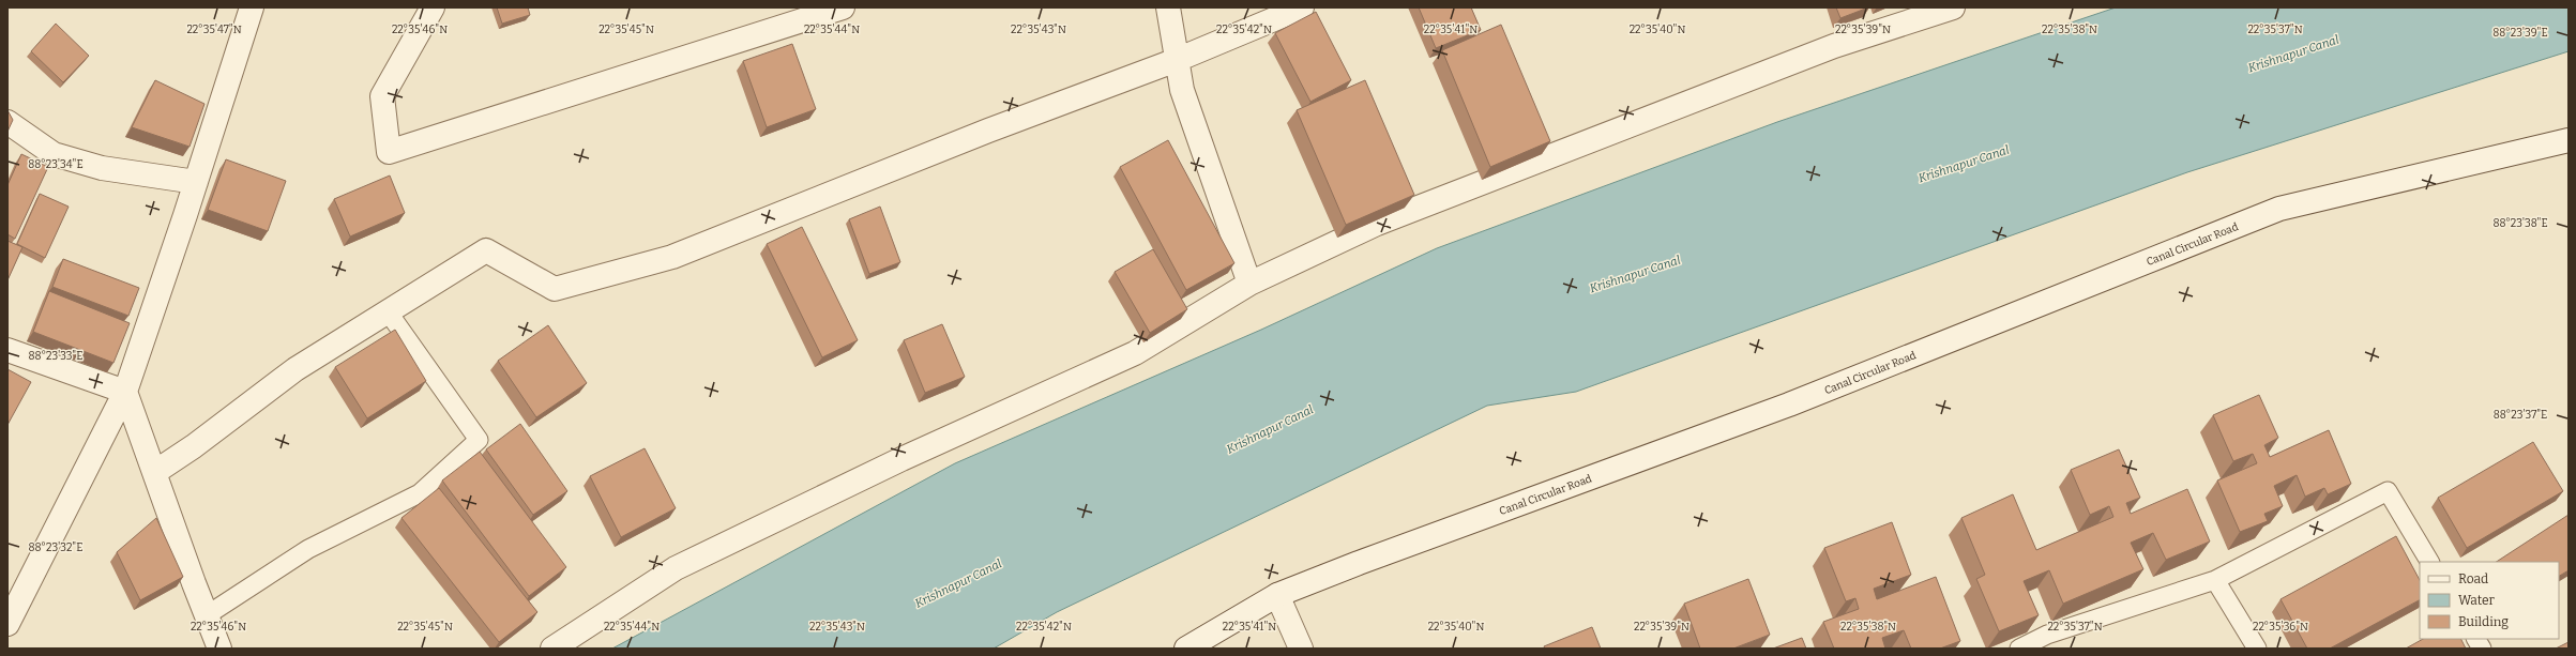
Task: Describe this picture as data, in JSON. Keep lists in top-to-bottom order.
{
  "streets": {
    "street": ["Canal Circular Road"]
  },
  "water": ["Krishnapur Canal"],
  "legend": ["Road", "Water", "Building"],
  "coordinates": [
    "22°35'47\"N",
    "22°35'46\"N",
    "22°35'45\"N",
    "22°35'44\"N",
    "22°35'43\"N",
    "22°35'42\"N",
    "22°35'41\"N",
    "22°35'40\"N",
    "22°35'39\"N",
    "22°35'38\"N",
    "22°35'37\"N",
    "88°23'39\"E",
    "88°23'34\"E",
    "88°23'38\"E",
    "88°23'33\"E",
    "88°23'37\"E",
    "88°23'32\"E",
    "22°35'36\"N"
  ]
}
